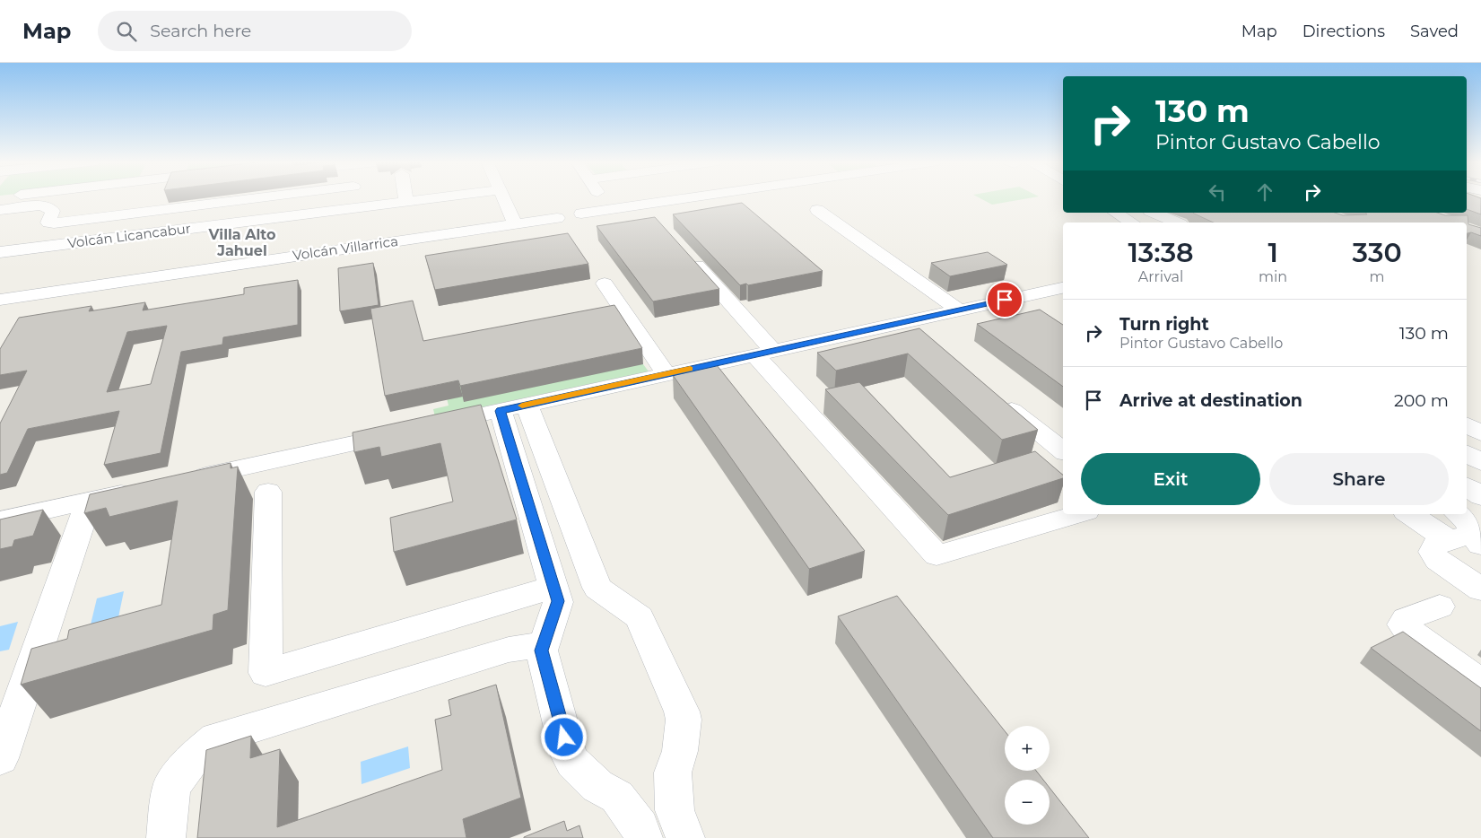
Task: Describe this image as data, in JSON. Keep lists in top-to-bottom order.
{
  "streets": {
    "street": ["Volcán Licancabur", "Volcán Villarrica"]
  },
  "districts": ["Villa Alto Jahuel"],
  "page": {
    "header": "Map",
    "search": "Search here",
    "nav": ["Map", "Directions", "Saved"],
    "turn": ["130 m", "Pintor Gustavo Cabello"],
    "eta": [
      "13:38",
      "Arrival",
      "1",
      "min",
      "330",
      "m"
    ],
    "list": [
      {
        "name": "Turn right",
        "note": "Pintor Gustavo Cabello",
        "value": "130 m"
      },
      {
        "name": "Arrive at destination",
        "value": "200 m"
      }
    ],
    "buttons": ["Exit", "Share"],
    "map_buttons": ["+", "−"]
  }
}
